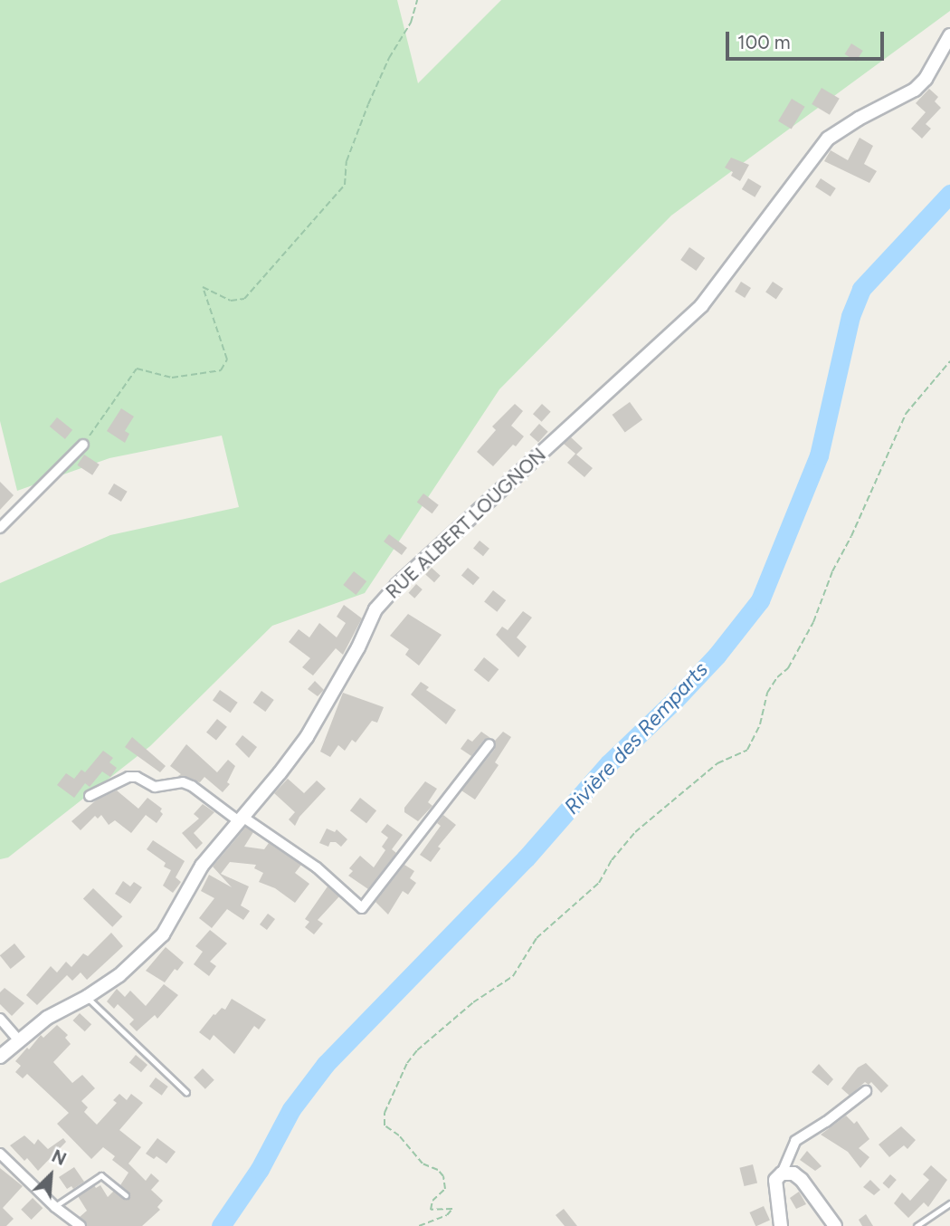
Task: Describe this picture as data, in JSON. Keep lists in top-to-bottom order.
{
  "streets": {
    "street": ["RUE ALBERT LOUGNON"]
  },
  "water": ["Rivière des Remparts"],
  "scale_bar": "100 m",
  "north": "top right"
}
